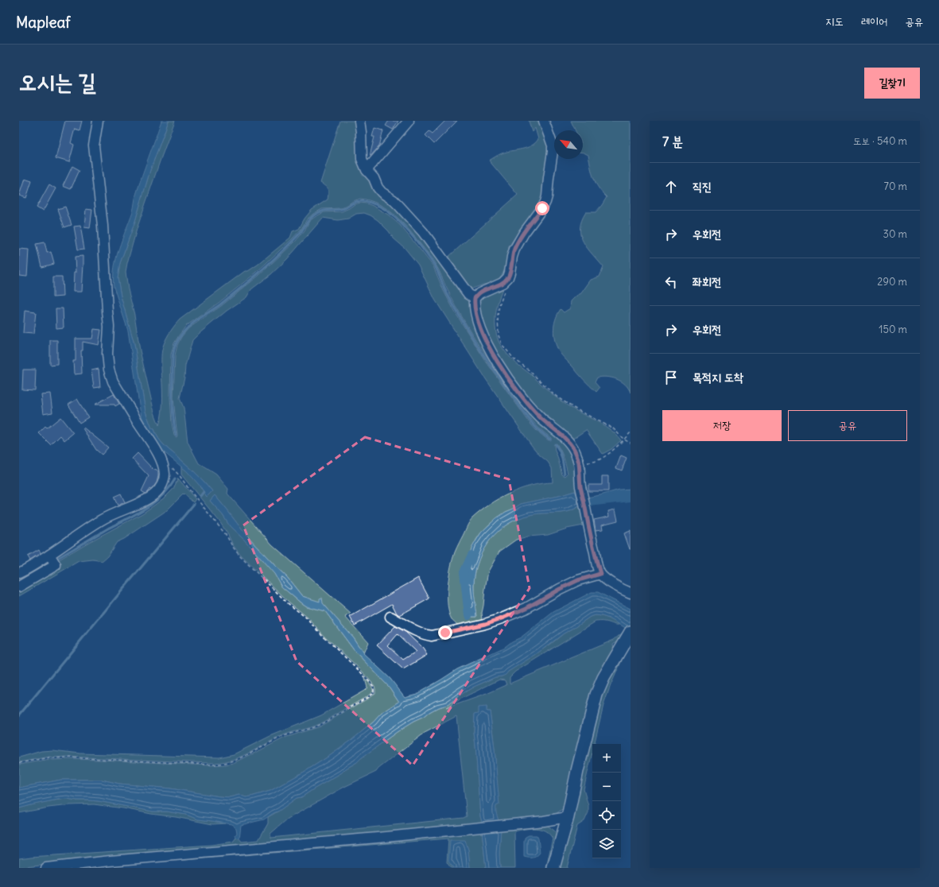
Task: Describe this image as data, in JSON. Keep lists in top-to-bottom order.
{
  "north": "top left",
  "page": {
    "header": "Mapleaf",
    "nav": ["지도", "레이어", "공유"],
    "title": "오시는 길",
    "buttons": [
      "길찾기",
      ["저장", "공유"]
    ],
    "heading": ["7 분", "도보 · 540 m"],
    "list": [
      ["직진", "70 m"],
      ["우회전", "30 m"],
      ["좌회전", "290 m"],
      ["우회전", "150 m"],
      "목적지 도착"
    ],
    "map_buttons": ["+", "−"]
  }
}
